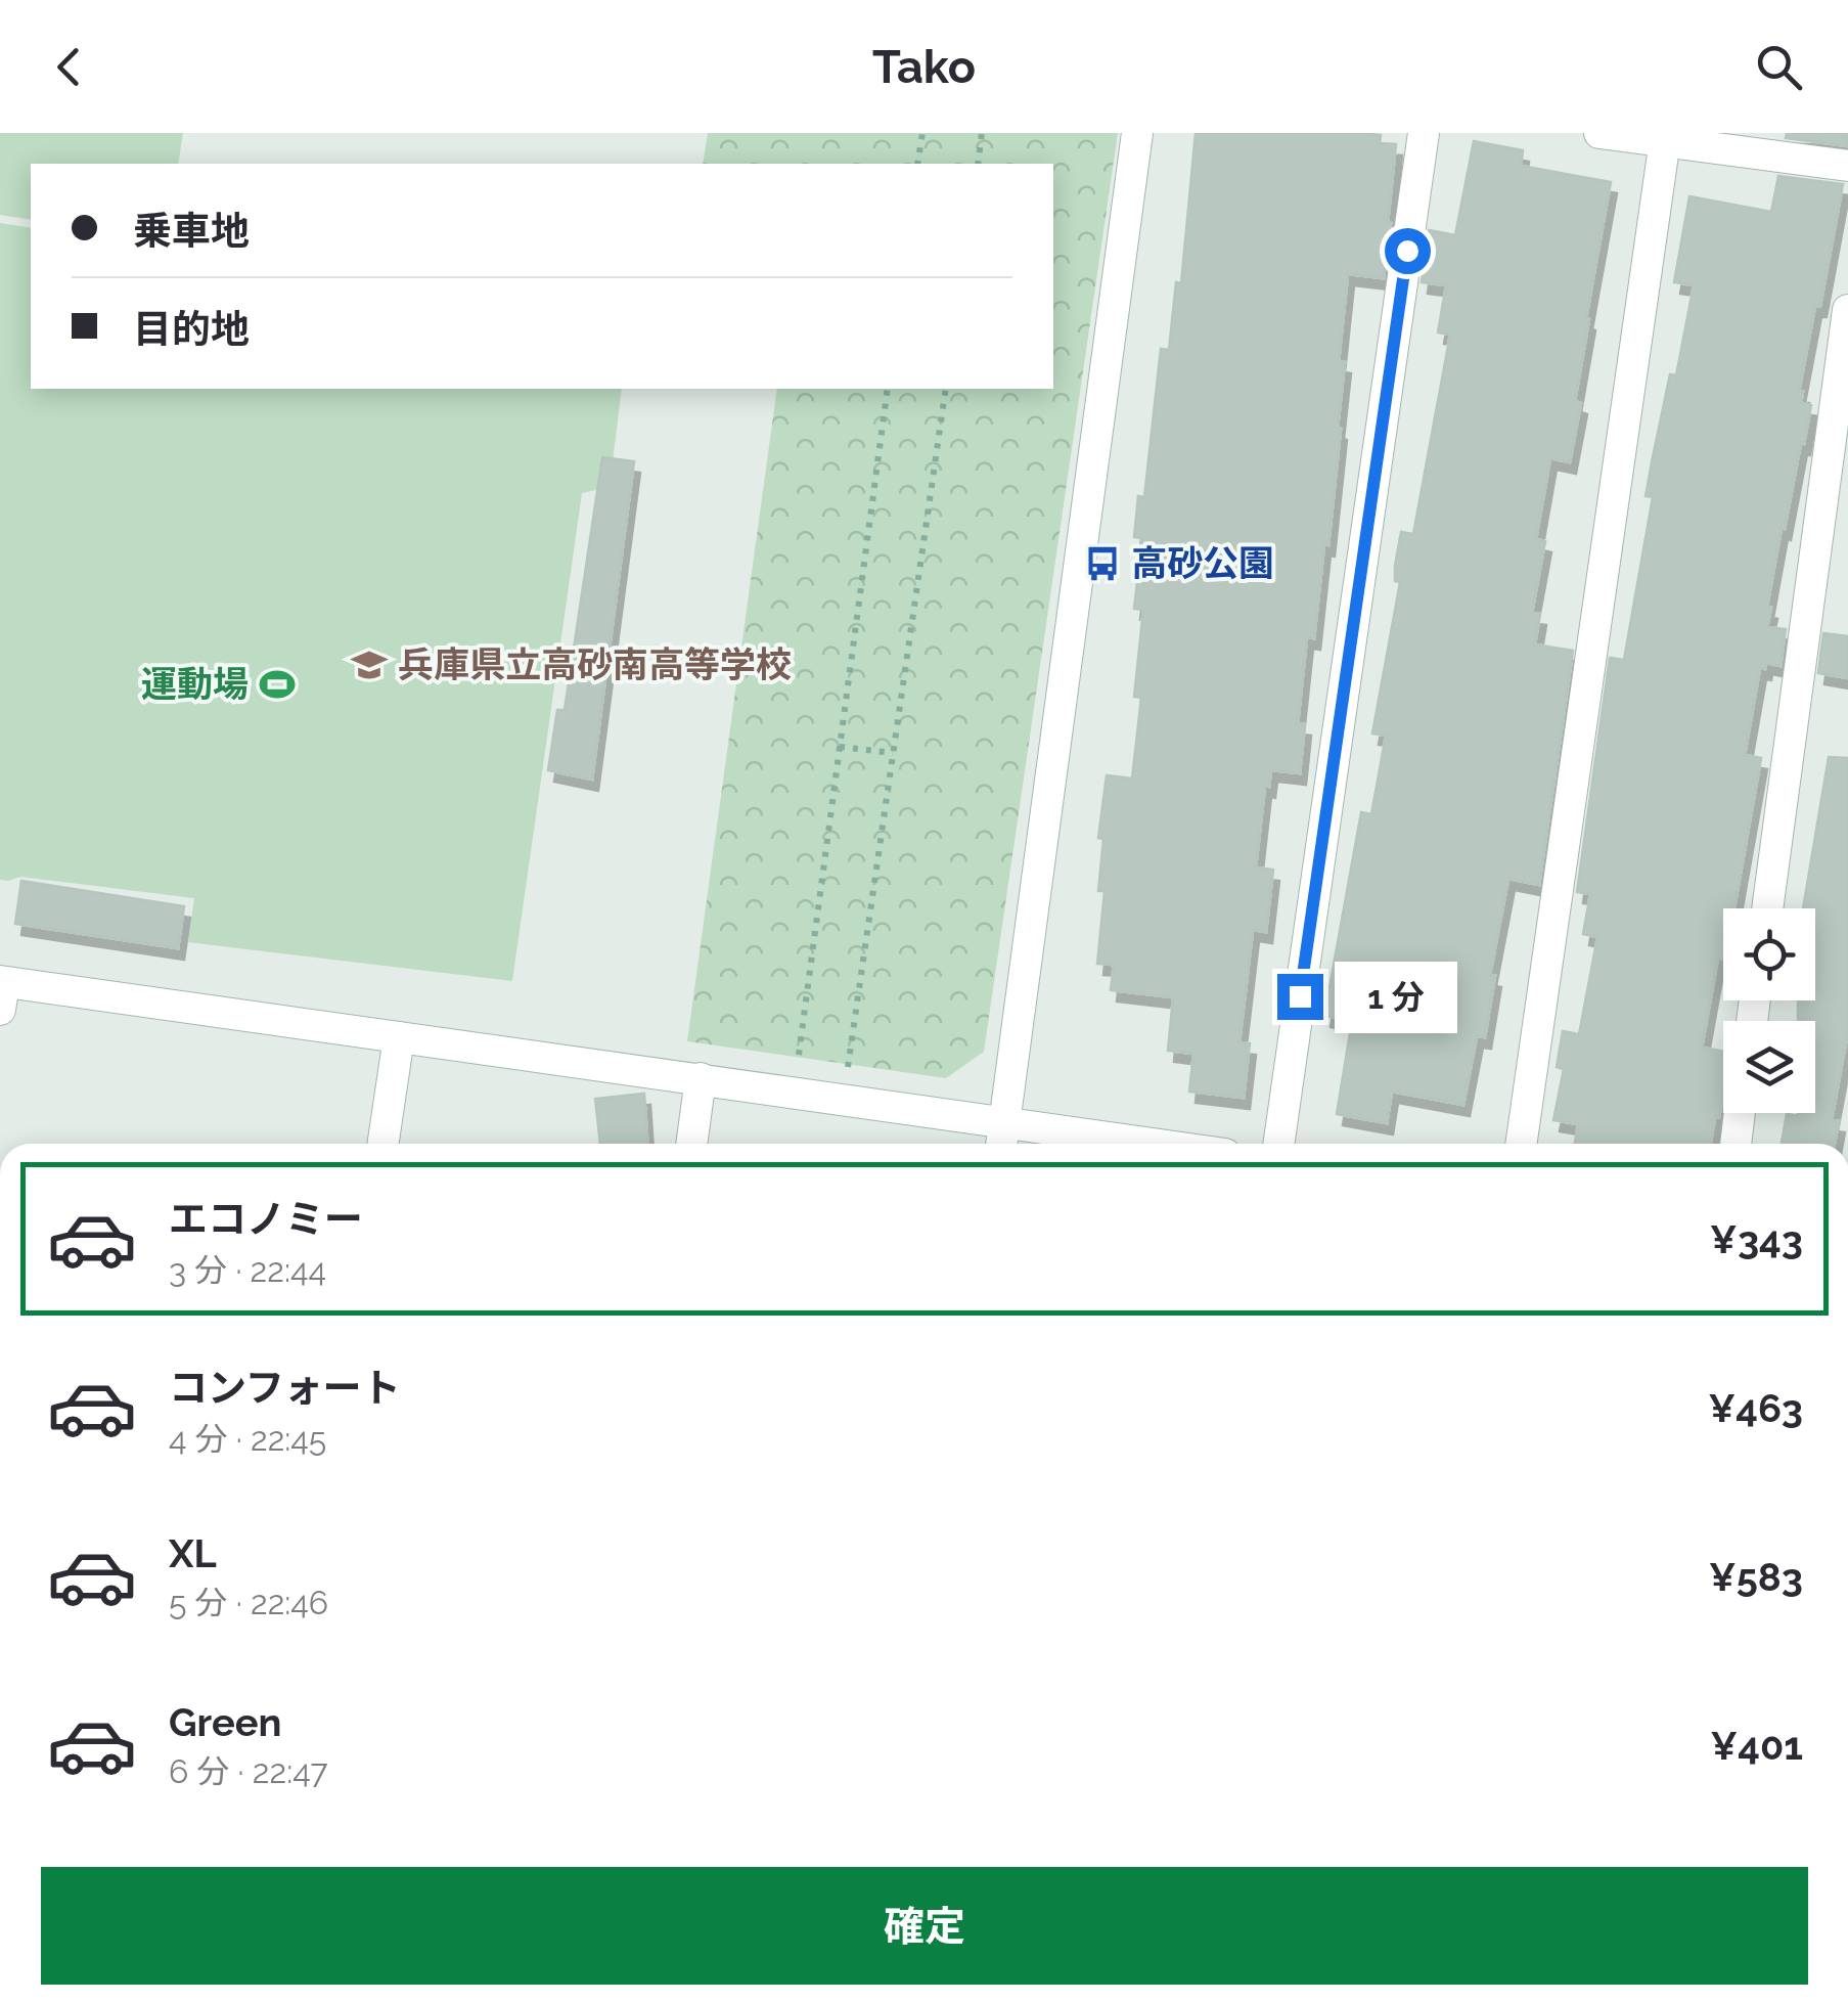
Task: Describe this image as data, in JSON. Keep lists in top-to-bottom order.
{
  "places": {
    "bus stop": ["高砂公園"],
    "school or university": ["兵庫県立高砂南高等学校"],
    "sports": ["運動場"]
  },
  "page": {
    "header": "Tako",
    "banner": ["乗車地", "目的地"],
    "bubble": "1 分",
    "list": [
      {
        "name": "エコノミー",
        "note": "3 分 · 22:44",
        "value": "¥343"
      },
      {
        "name": "コンフォート",
        "note": "4 分 · 22:45",
        "value": "¥463"
      },
      {
        "name": "XL",
        "note": "5 分 · 22:46",
        "value": "¥583"
      },
      {
        "name": "Green",
        "note": "6 分 · 22:47",
        "value": "¥401"
      }
    ],
    "buttons": "確定"
  }
}
